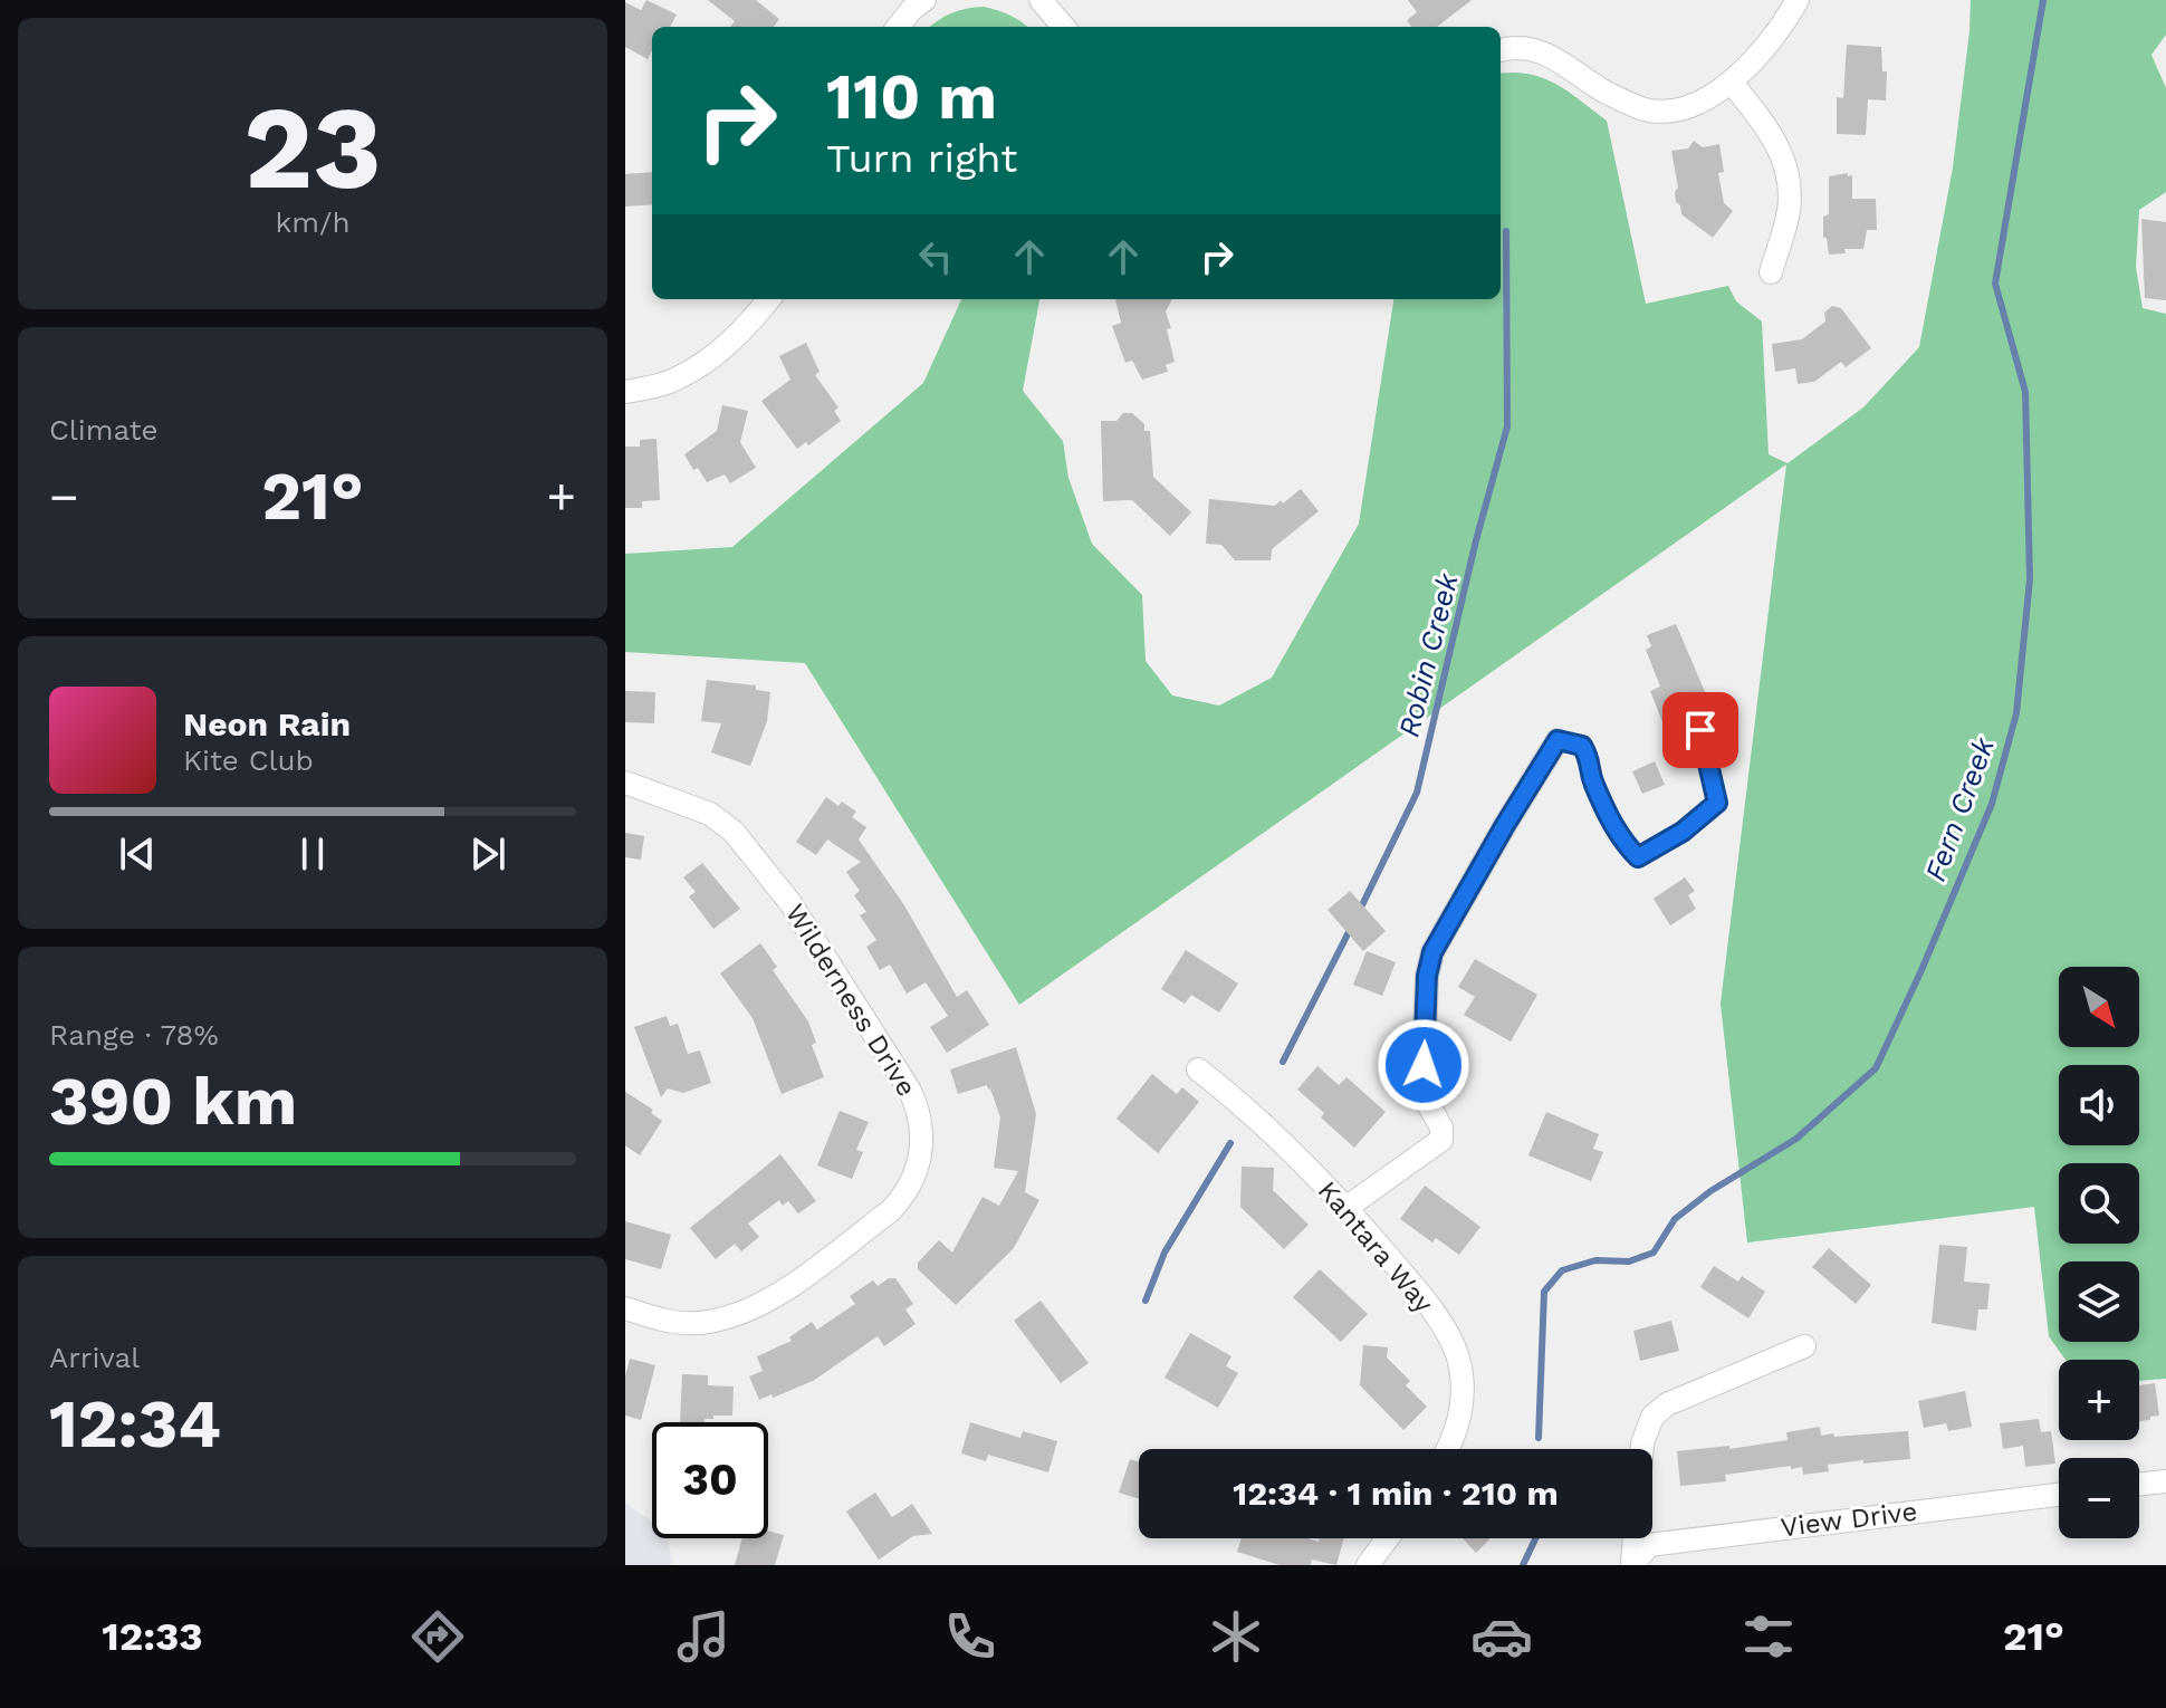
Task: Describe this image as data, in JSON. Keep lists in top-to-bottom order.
{
  "streets": {
    "street": ["Wilderness Drive", "Kantara Way", "View Drive"]
  },
  "water": ["Robin Creek", "Fern Creek"],
  "north": "bottom right",
  "page": {
    "tile": [
      ["23", "km/h"],
      "Climate",
      ["Range · 78%", "390 km"],
      ["Arrival", "12:34"]
    ],
    "turn": ["110 m", "Turn right"],
    "heat": ["−", "21°", "+"],
    "song": ["Neon Rain", "Kite Club"],
    "map_buttons": ["+", "−"],
    "limit": "30",
    "trip": "12:34 · 1 min · 210 m",
    "tabs": ["12:33", "21°"]
  }
}
